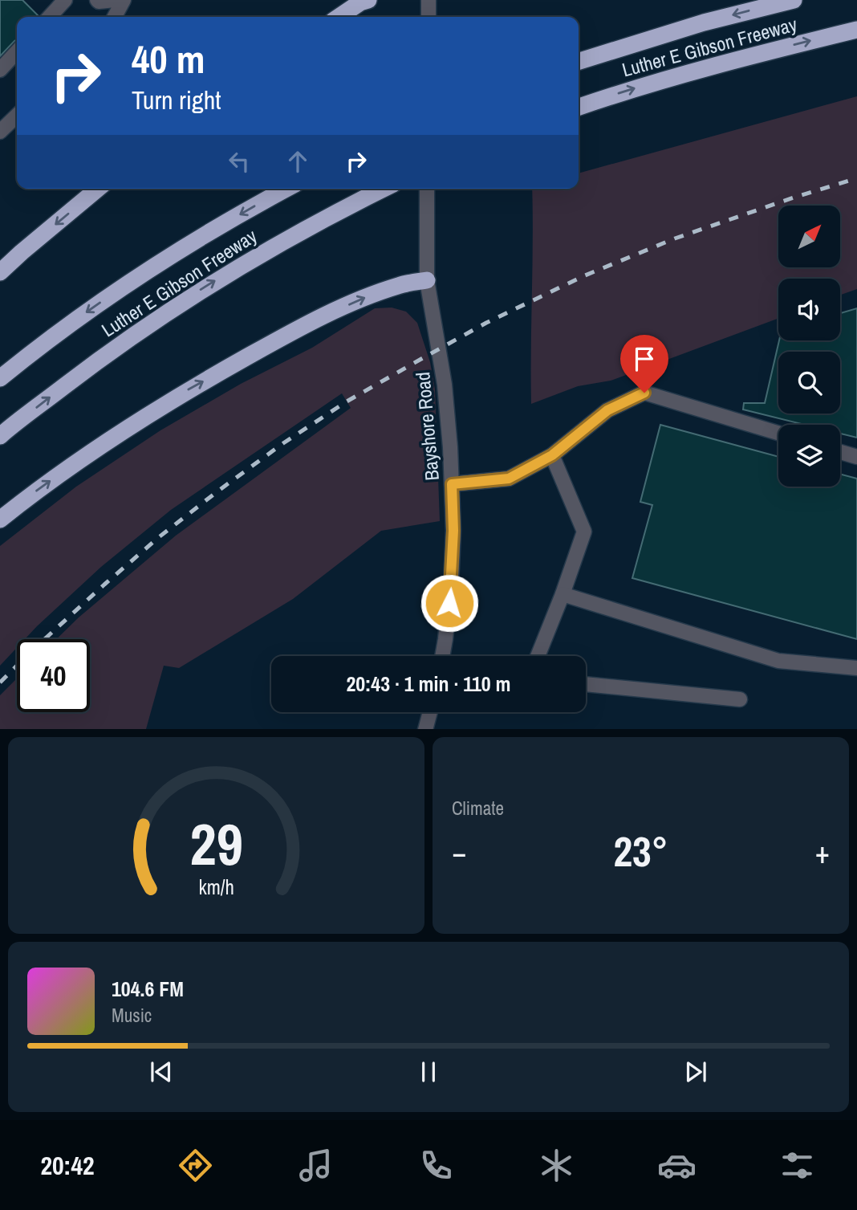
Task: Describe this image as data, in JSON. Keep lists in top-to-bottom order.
{
  "streets": {
    "highway": ["Luther E Gibson Freeway"],
    "street": ["Bayshore Road"]
  },
  "north": "top right",
  "page": {
    "turn": ["40 m", "Turn right"],
    "limit": "40",
    "trip": "20:43 · 1 min · 110 m",
    "tile": "Climate",
    "heat": ["−", "23°", "+"],
    "song": ["104.6 FM", "Music"],
    "tabs": "20:42",
    "gauge": ["29", "km/h"]
  }
}
